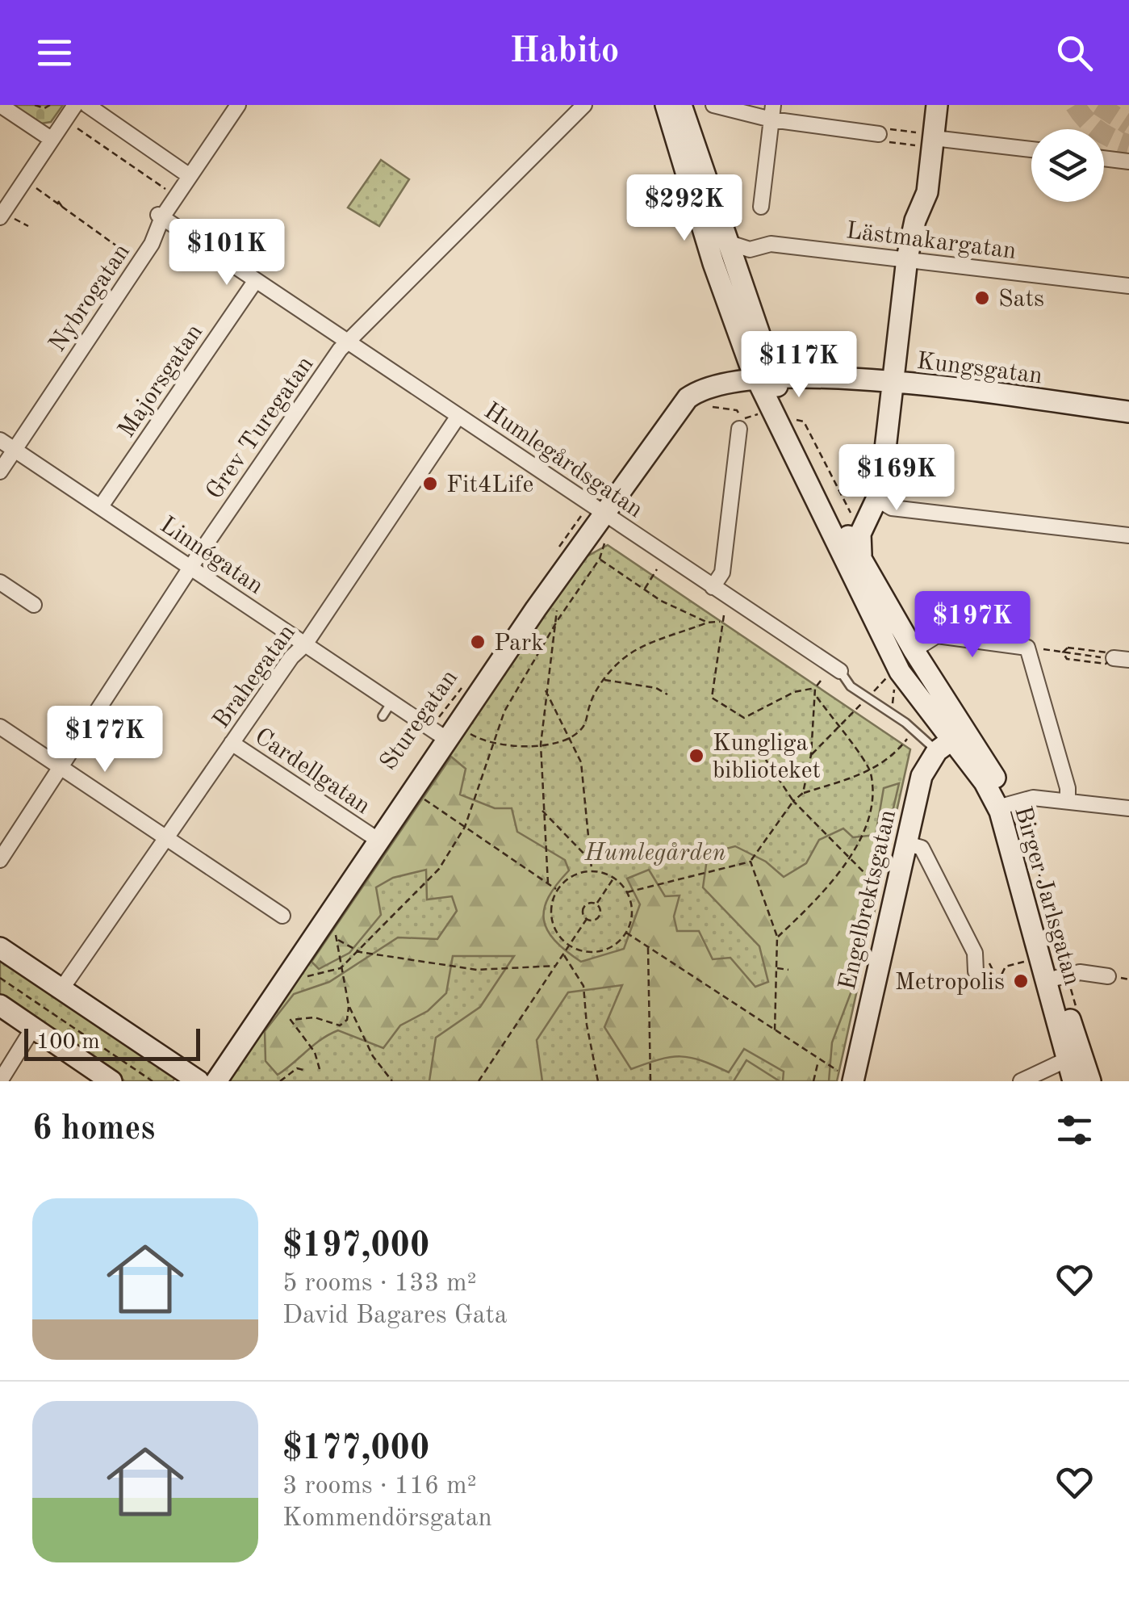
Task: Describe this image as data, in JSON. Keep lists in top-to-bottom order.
{
  "streets": {
    "street": [
      "Lästmakargatan",
      "Nybrogatan",
      "Kungsgatan",
      "Majorsgatan",
      "Grev Turegatan",
      "Humlegårdsgatan",
      "Linnégatan",
      "Brahegatan",
      "Sturegatan",
      "Cardellgatan",
      "Birger Jarlsgatan",
      "Engelbrektsgatan"
    ]
  },
  "crossings": [
    ["Lästmakargatan", "Birger Jarlsgatan"],
    ["Nybrogatan", "Humlegårdsgatan"],
    ["Nybrogatan", "Linnégatan"],
    ["Kungsgatan", "Sturegatan"],
    ["Kungsgatan", "Birger Jarlsgatan"],
    ["Majorsgatan", "Humlegårdsgatan"],
    ["Majorsgatan", "Linnégatan"],
    ["Grev Turegatan", "Humlegårdsgatan"],
    ["Grev Turegatan", "Linnégatan"],
    ["Humlegårdsgatan", "Brahegatan"],
    ["Humlegårdsgatan", "Sturegatan"],
    ["Humlegårdsgatan", "Birger Jarlsgatan"],
    ["Humlegårdsgatan", "Engelbrektsgatan"],
    ["Linnégatan", "Brahegatan"],
    ["Linnégatan", "Sturegatan"],
    ["Brahegatan", "Cardellgatan"],
    ["Sturegatan", "Cardellgatan"],
    ["Sturegatan", "Birger Jarlsgatan"],
    ["Birger Jarlsgatan", "Engelbrektsgatan"]
  ],
  "parks": ["Humlegården"],
  "places": [
    "Sats",
    "Fit4Life",
    "Park",
    "Kungliga biblioteket",
    "Metropolis"
  ],
  "scale_bar": "100 m",
  "page": {
    "header": "Habito",
    "price": [
      "$292K",
      "$101K",
      "$117K",
      "$169K",
      "$197K",
      "$177K"
    ],
    "scale": "100 m",
    "heading": "6 homes",
    "list": [
      {
        "name": "$197,000",
        "note": "5 rooms · 133 m² · David Bagares Gata"
      },
      {
        "name": "$177,000",
        "note": "3 rooms · 116 m² · Kommendörsgatan"
      }
    ]
  }
}
